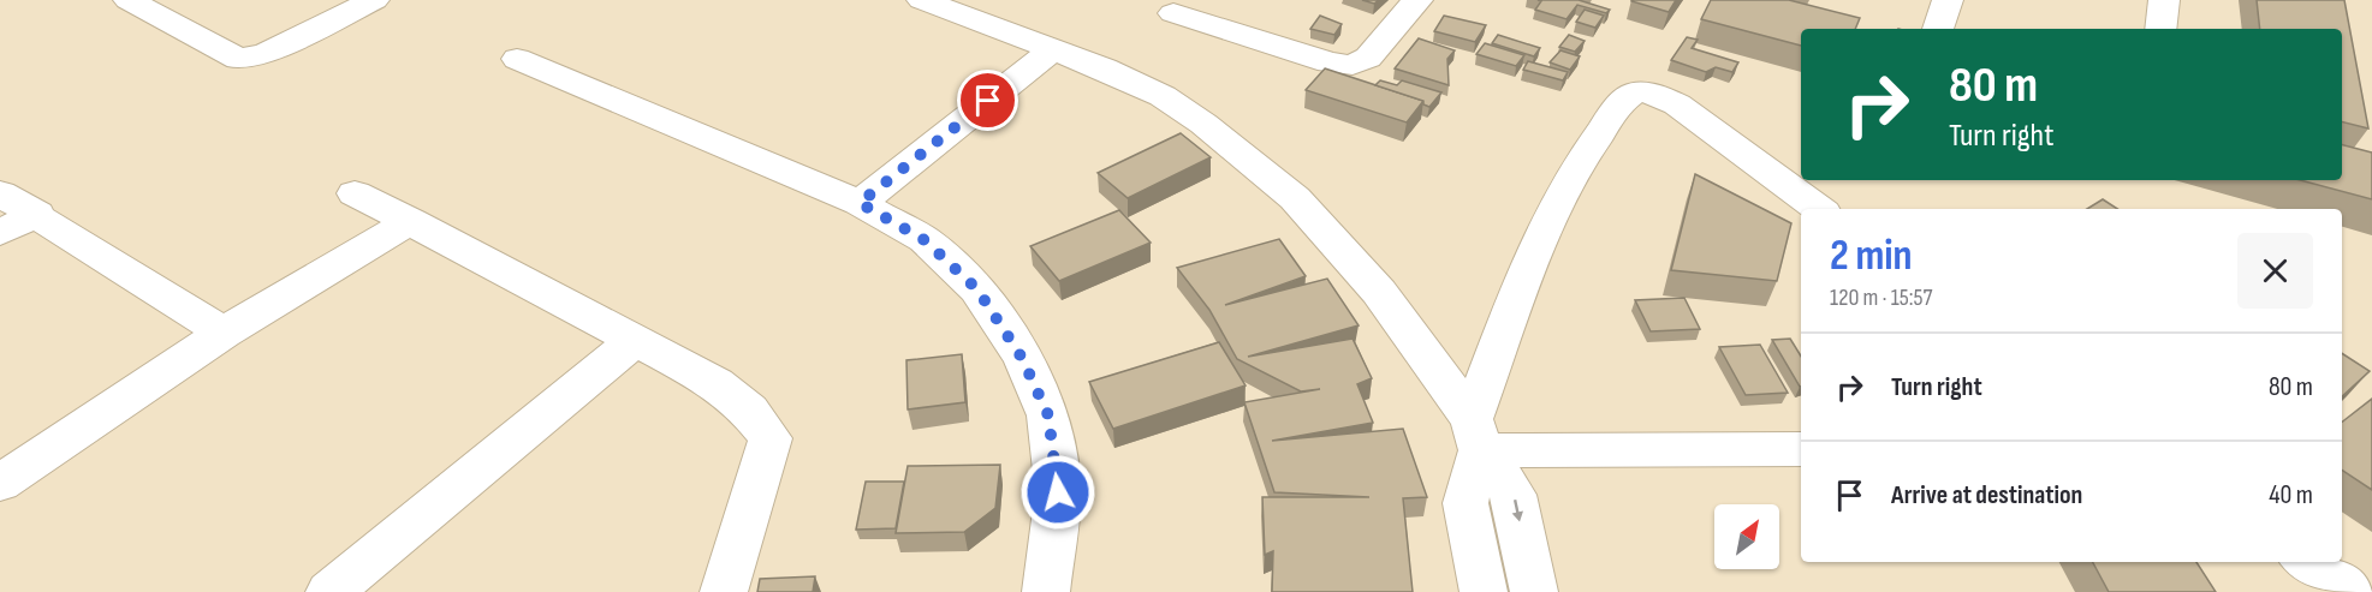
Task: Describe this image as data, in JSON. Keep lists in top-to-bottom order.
{
  "north": "top right",
  "page": {
    "turn": ["80 m", "Turn right"],
    "heading": ["2 min", "120 m · 15:57"],
    "list": [
      {
        "name": "Turn right",
        "value": "80 m"
      },
      {
        "name": "Arrive at destination",
        "value": "40 m"
      }
    ]
  }
}
